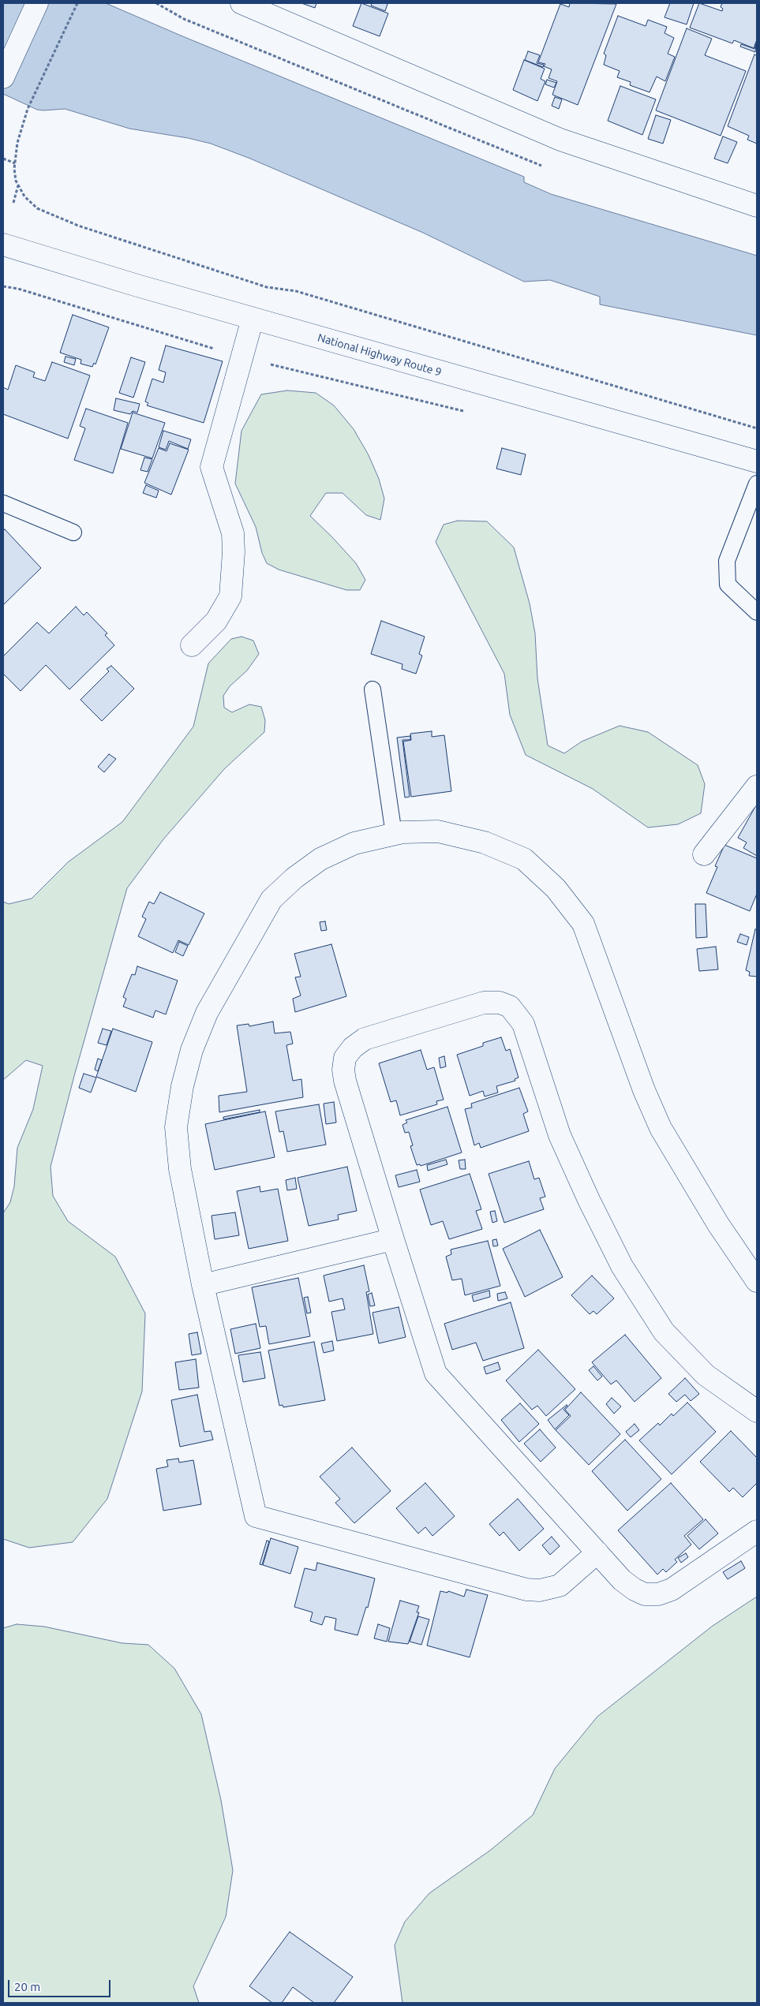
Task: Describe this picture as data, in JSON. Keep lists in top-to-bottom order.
{
  "streets": {
    "main road": ["National Highway Route 9"]
  },
  "scale_bar": "20 m"
}
